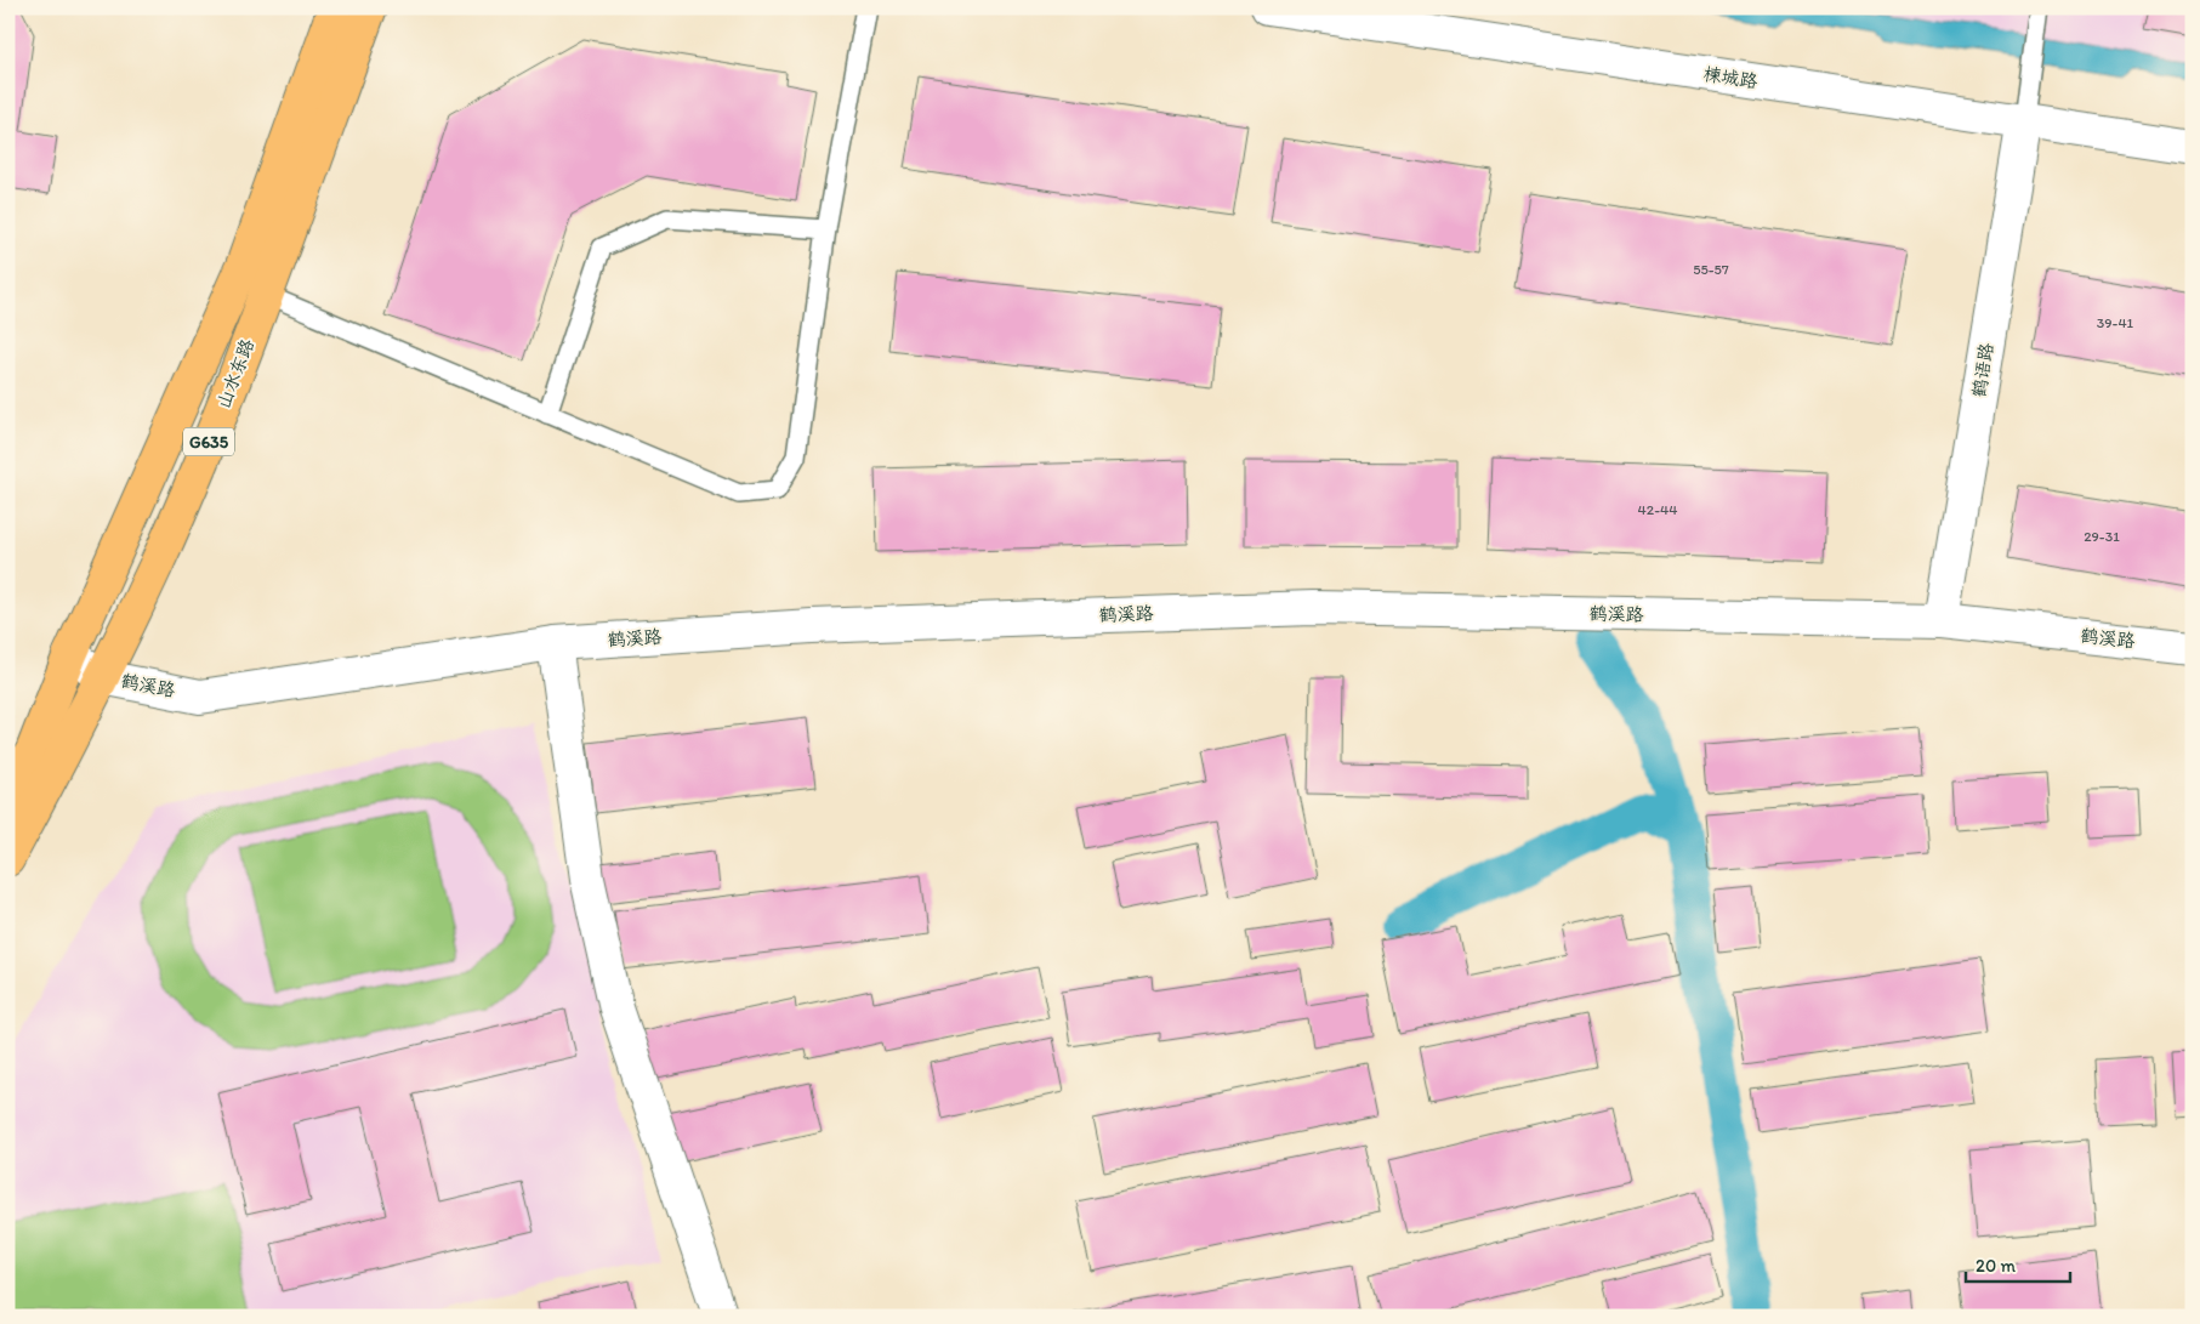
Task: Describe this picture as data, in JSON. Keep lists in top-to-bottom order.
{
  "streets": {
    "highway": ["山水东路", "G635"],
    "street": ["楝城路", "鹤语路", "鹤溪路"]
  },
  "crossings": [
    ["楝城路", "鹤语路"],
    ["鹤语路", "鹤溪路"],
    ["山水东路", "鹤溪路"]
  ],
  "house_numbers": [
    "55-57",
    "39-41",
    "42-44",
    "29-31"
  ],
  "scale_bar": "20 m"
}
